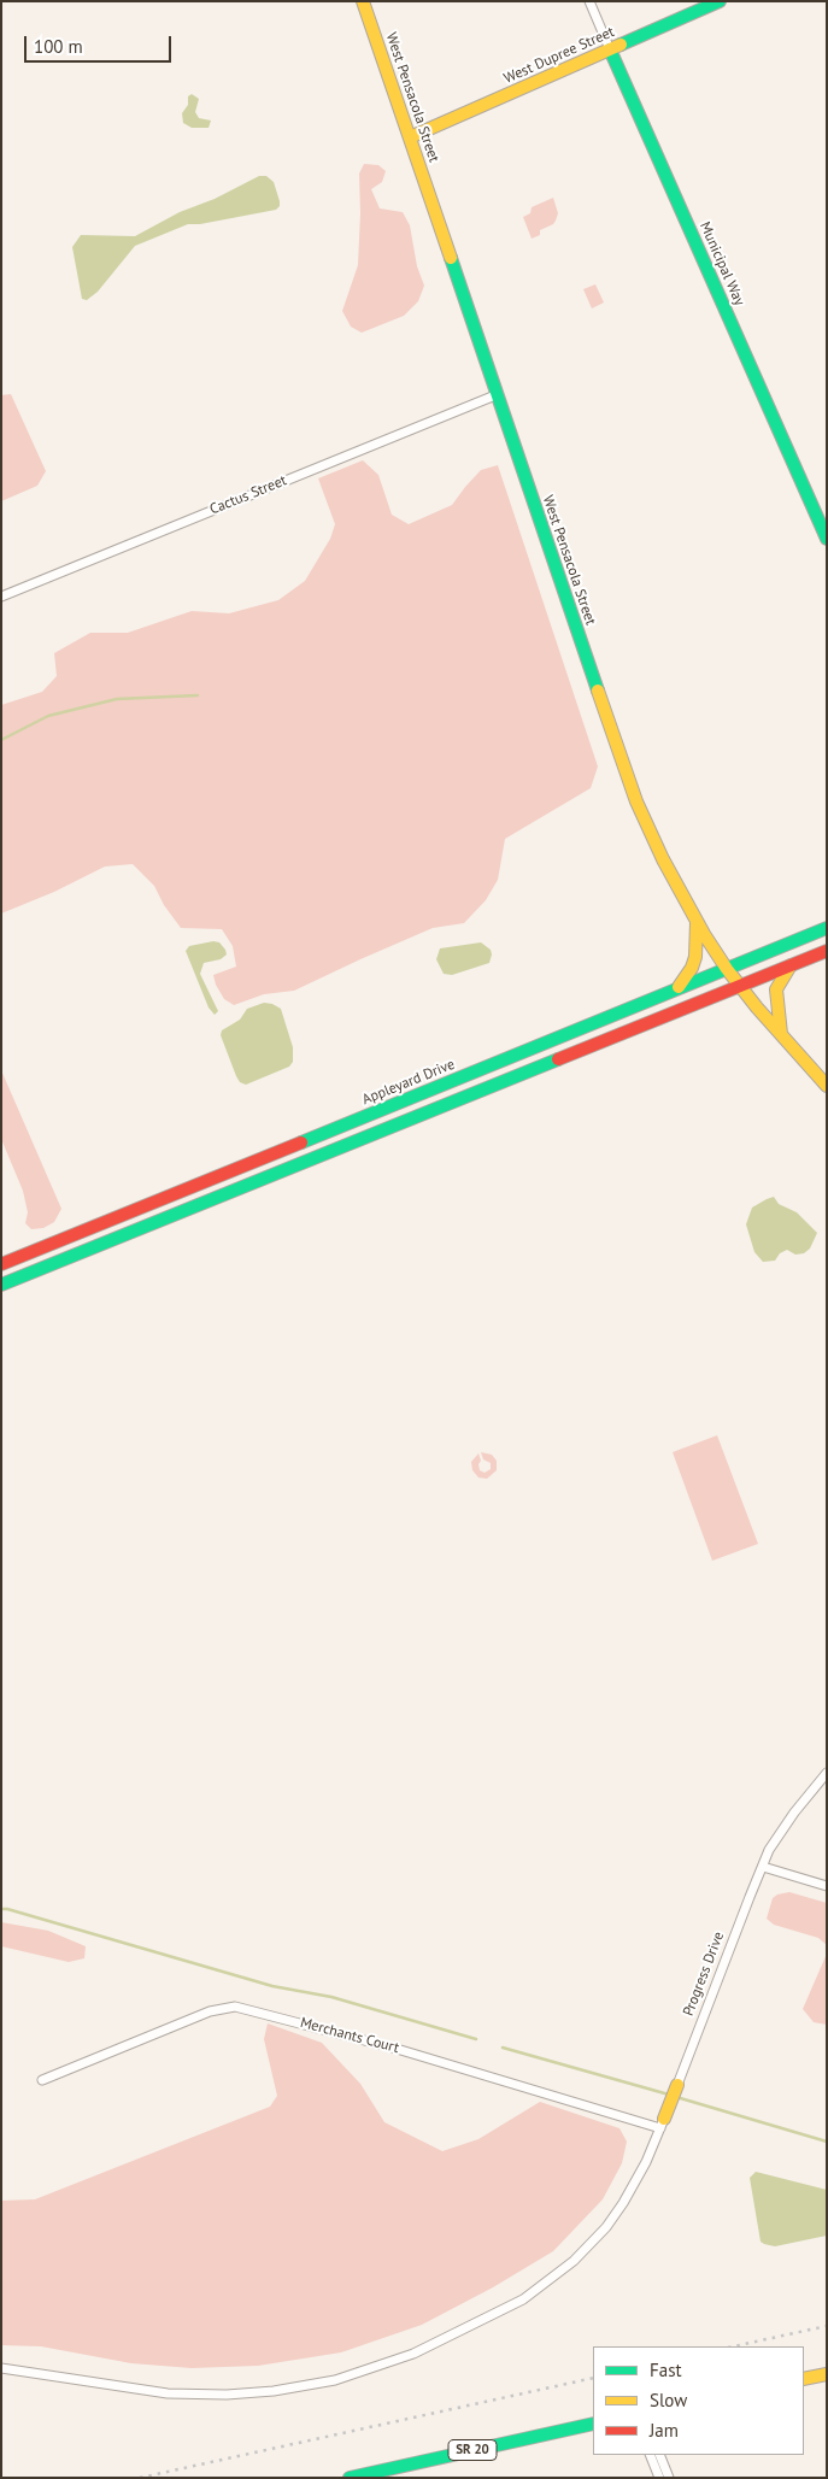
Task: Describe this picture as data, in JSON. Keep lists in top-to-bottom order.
{
  "streets": {
    "main road": [
      "West Dupree Street",
      "West Pensacola Street",
      "Municipal Way",
      "Appleyard Drive",
      "Progress Drive",
      "SR 20"
    ],
    "street": ["Cactus Street", "Merchants Court"]
  },
  "crossings": [
    ["West Dupree Street", "West Pensacola Street"],
    ["West Dupree Street", "Municipal Way"],
    ["West Pensacola Street", "Cactus Street"],
    ["West Pensacola Street", "Appleyard Drive"],
    ["Progress Drive", "Merchants Court"]
  ],
  "legend": ["Fast", "Slow", "Jam"],
  "scale_bar": "100 m"
}
